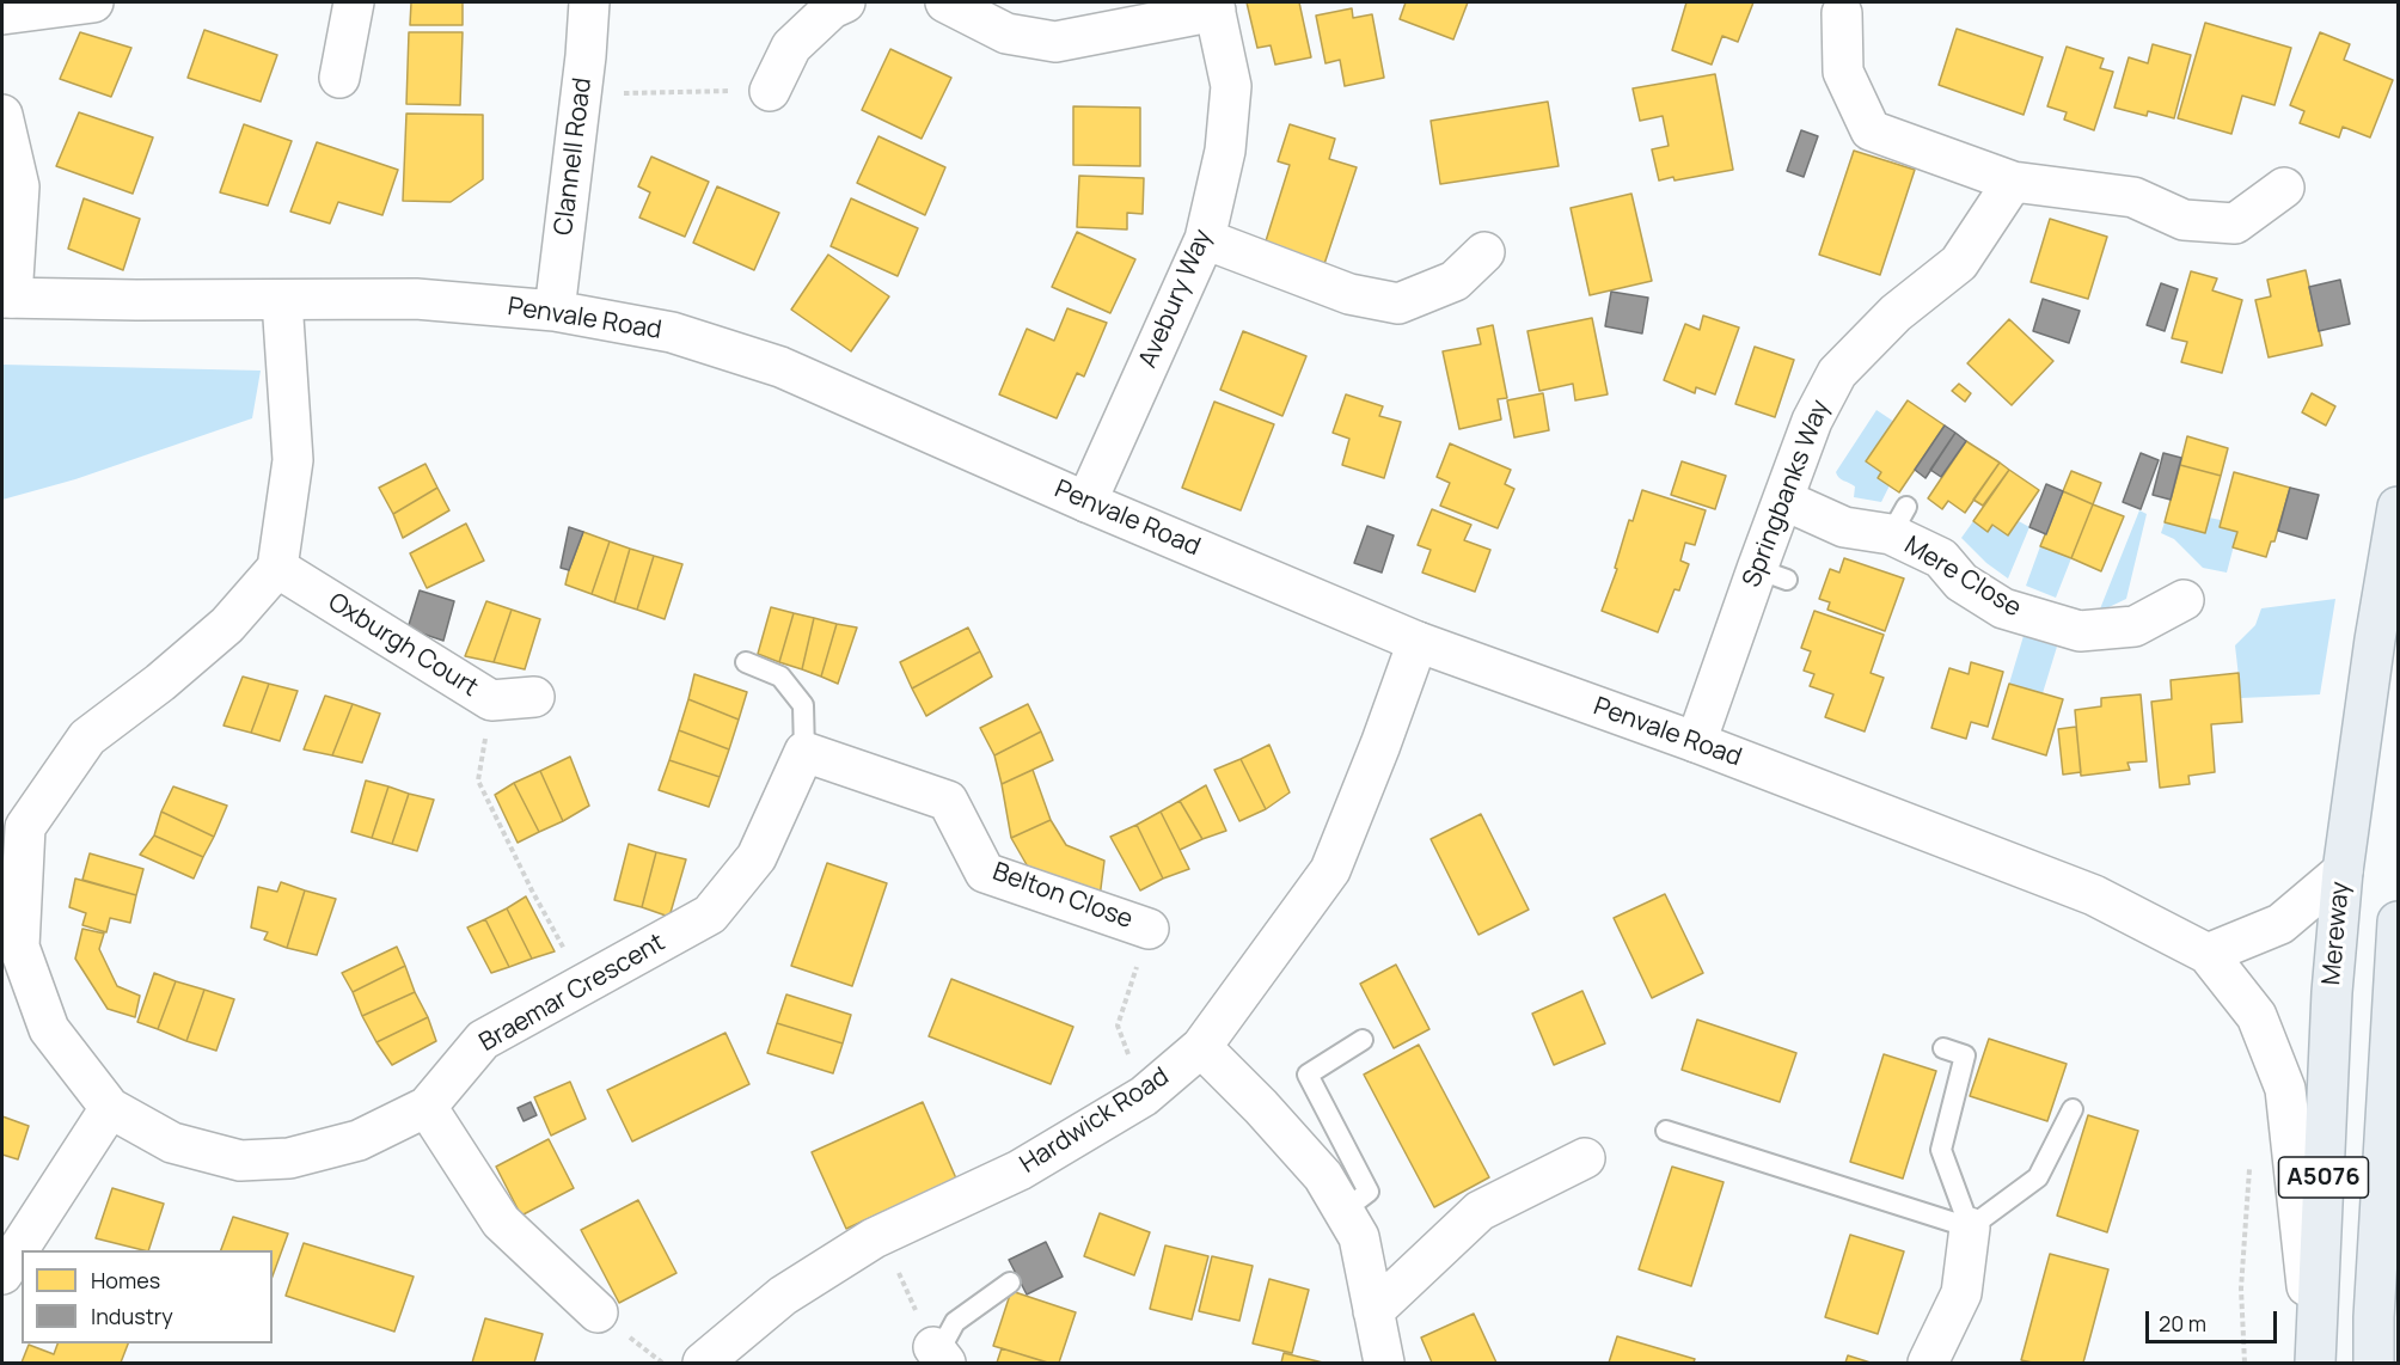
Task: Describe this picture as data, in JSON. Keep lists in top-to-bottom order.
{
  "streets": {
    "highway": ["Mereway", "A5076"],
    "street": [
      "Clannell Road",
      "Avebury Way",
      "Penvale Road",
      "Springbanks Way",
      "Mere Close",
      "Oxburgh Court",
      "Belton Close",
      "Braemar Crescent",
      "Hardwick Road"
    ]
  },
  "crossings": [
    ["Clannell Road", "Penvale Road"],
    ["Avebury Way", "Penvale Road"],
    ["Penvale Road", "Springbanks Way"],
    ["Penvale Road", "Hardwick Road"],
    ["Springbanks Way", "Mere Close"],
    ["Oxburgh Court", "Braemar Crescent"],
    ["Belton Close", "Braemar Crescent"],
    ["Belton Close", "Hardwick Road"]
  ],
  "legend": ["Homes", "Industry"],
  "scale_bar": "20 m"
}
